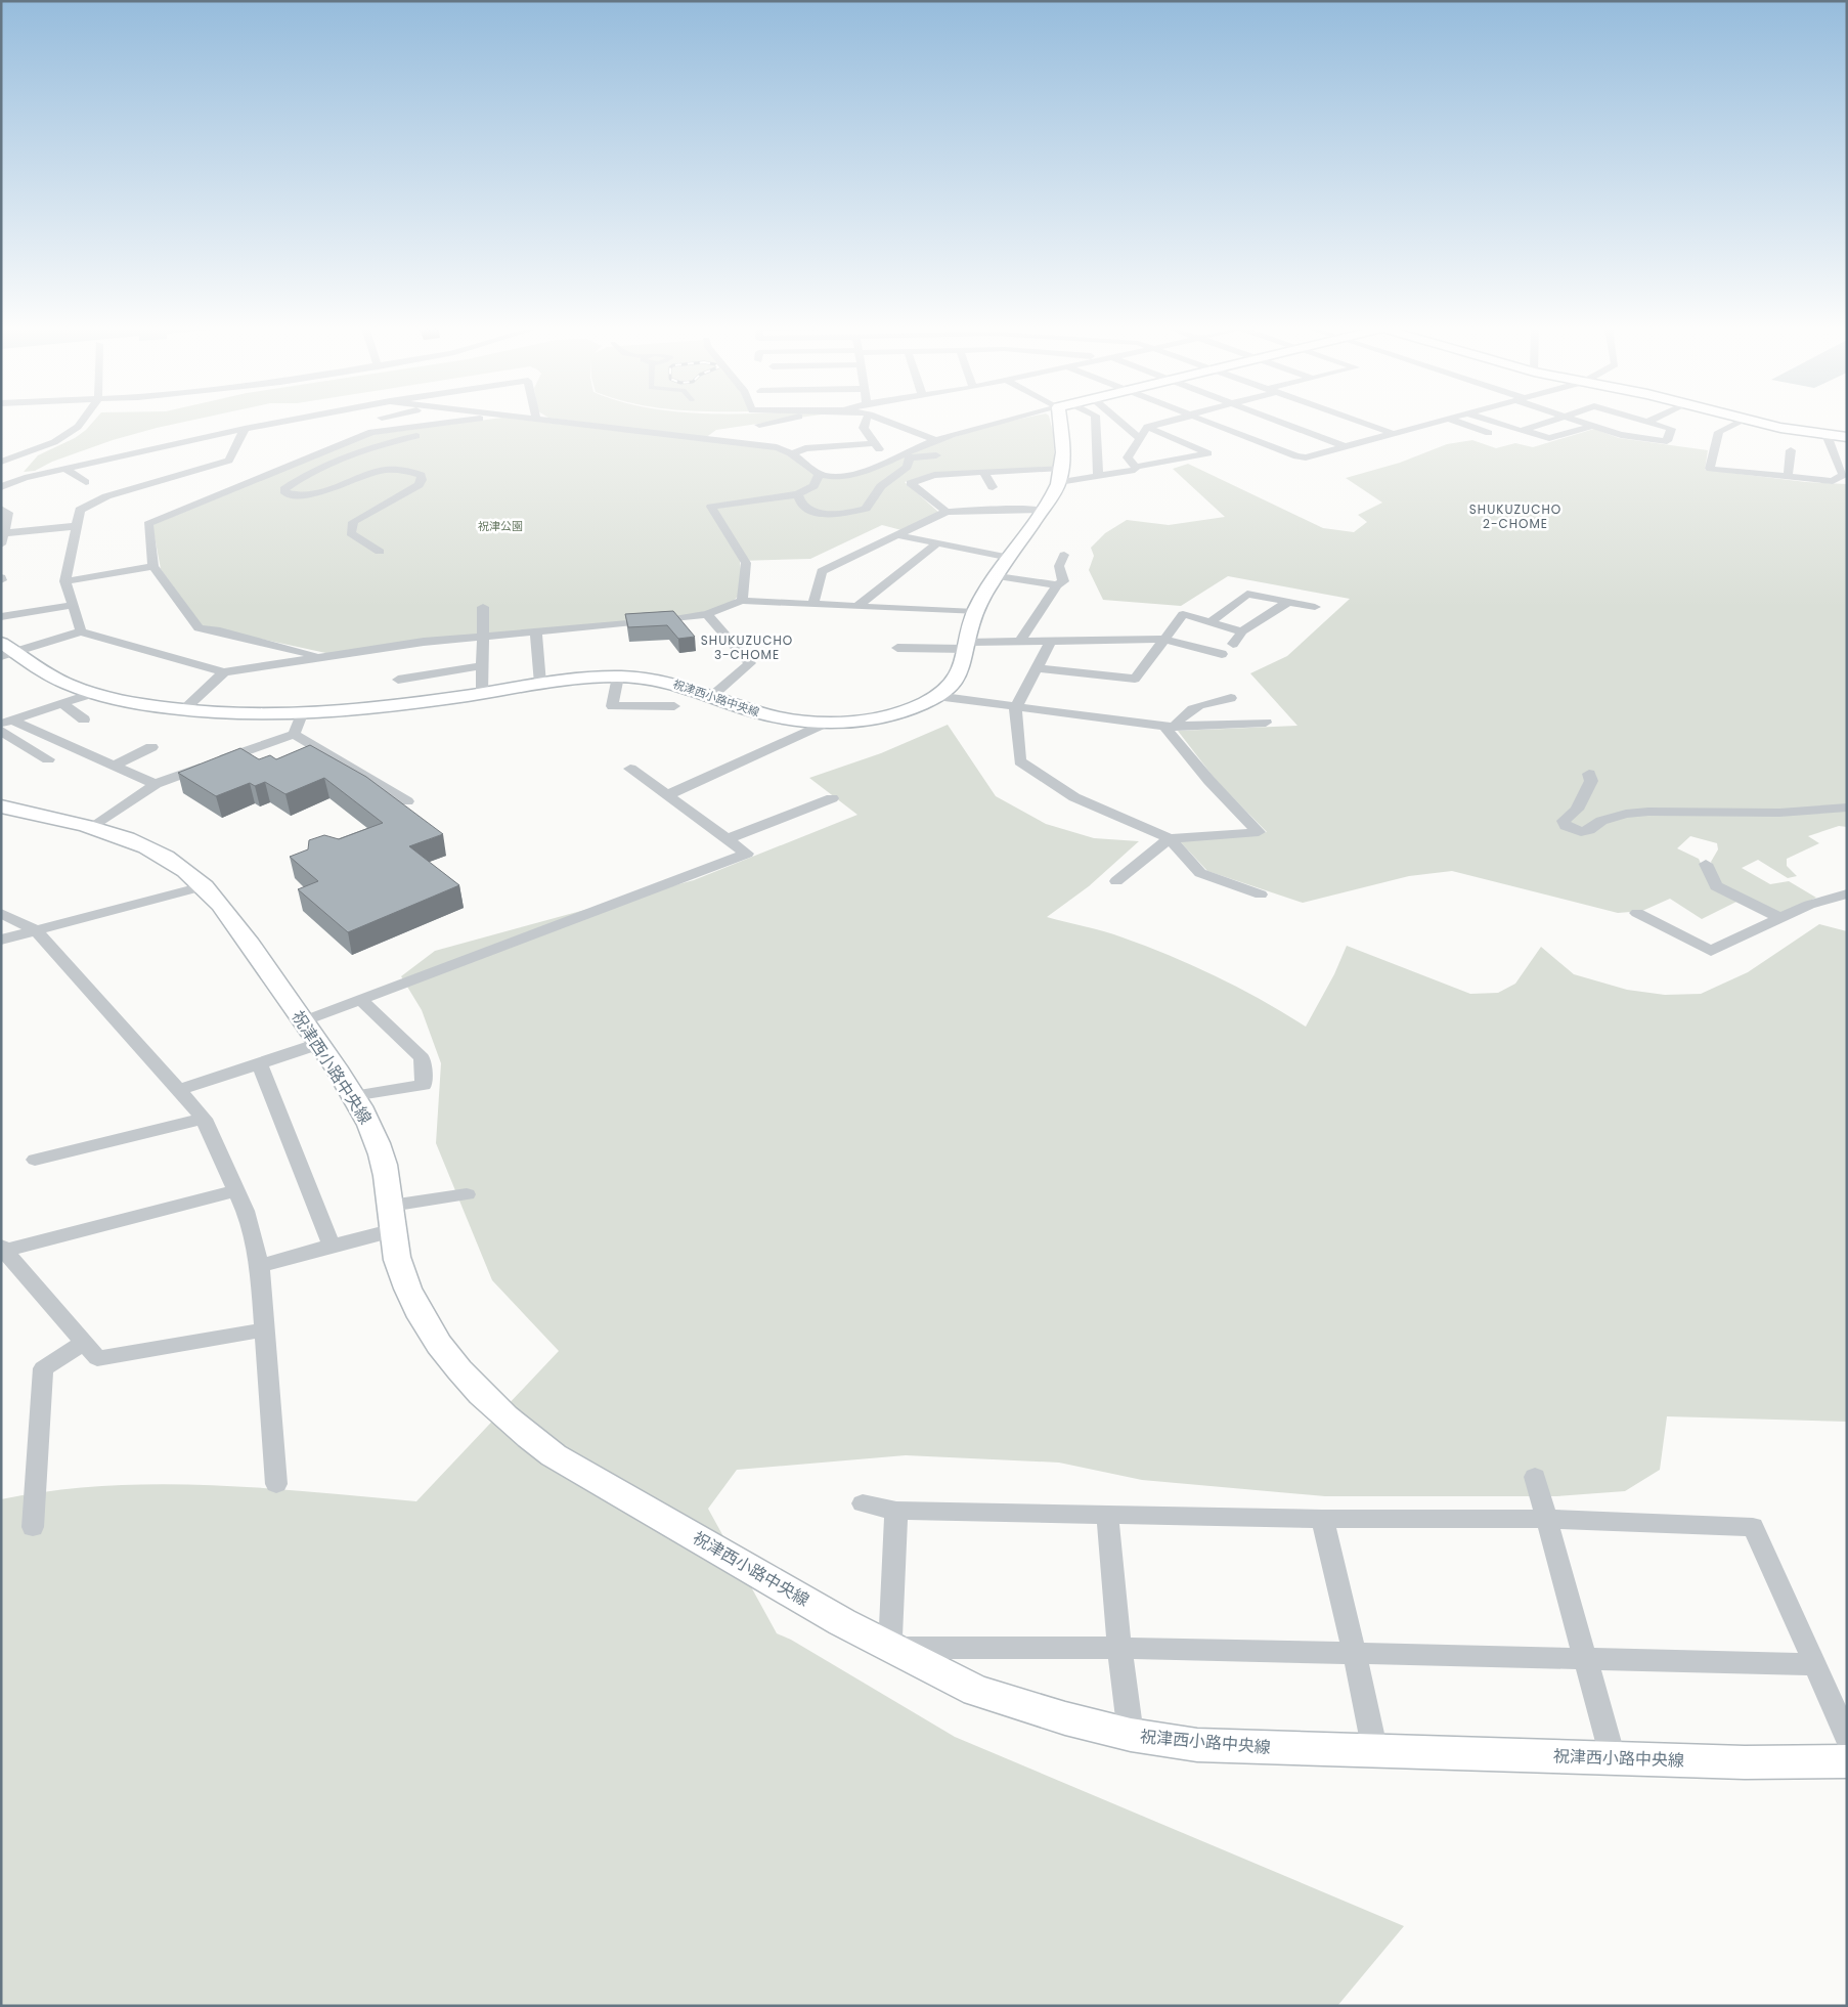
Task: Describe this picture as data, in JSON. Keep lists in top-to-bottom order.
{
  "streets": {
    "main road": ["祝津西小路中央線"]
  },
  "districts": ["SHUKUZUCHO 2-CHOME", "SHUKUZUCHO 3-CHOME"],
  "parks": ["祝津公園"]
}
